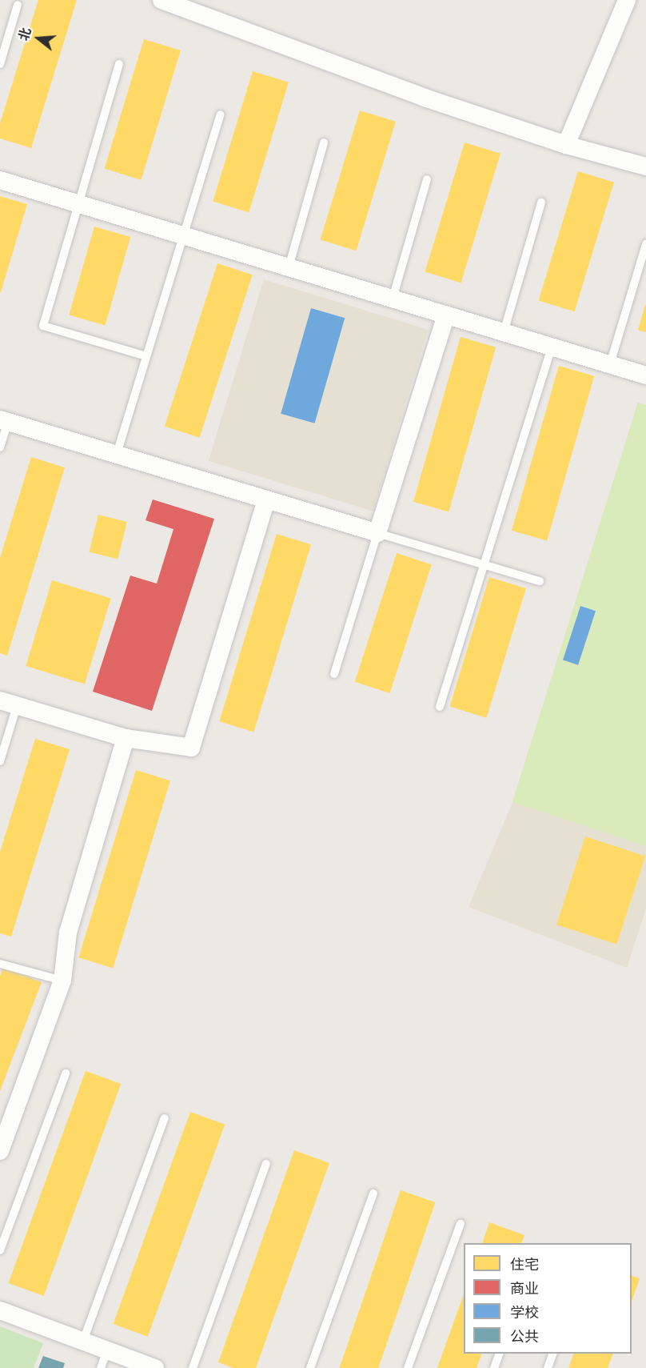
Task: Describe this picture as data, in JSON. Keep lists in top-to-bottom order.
{
  "legend": [
    "住宅",
    "商业",
    "学校",
    "公共"
  ],
  "north": "left"
}
